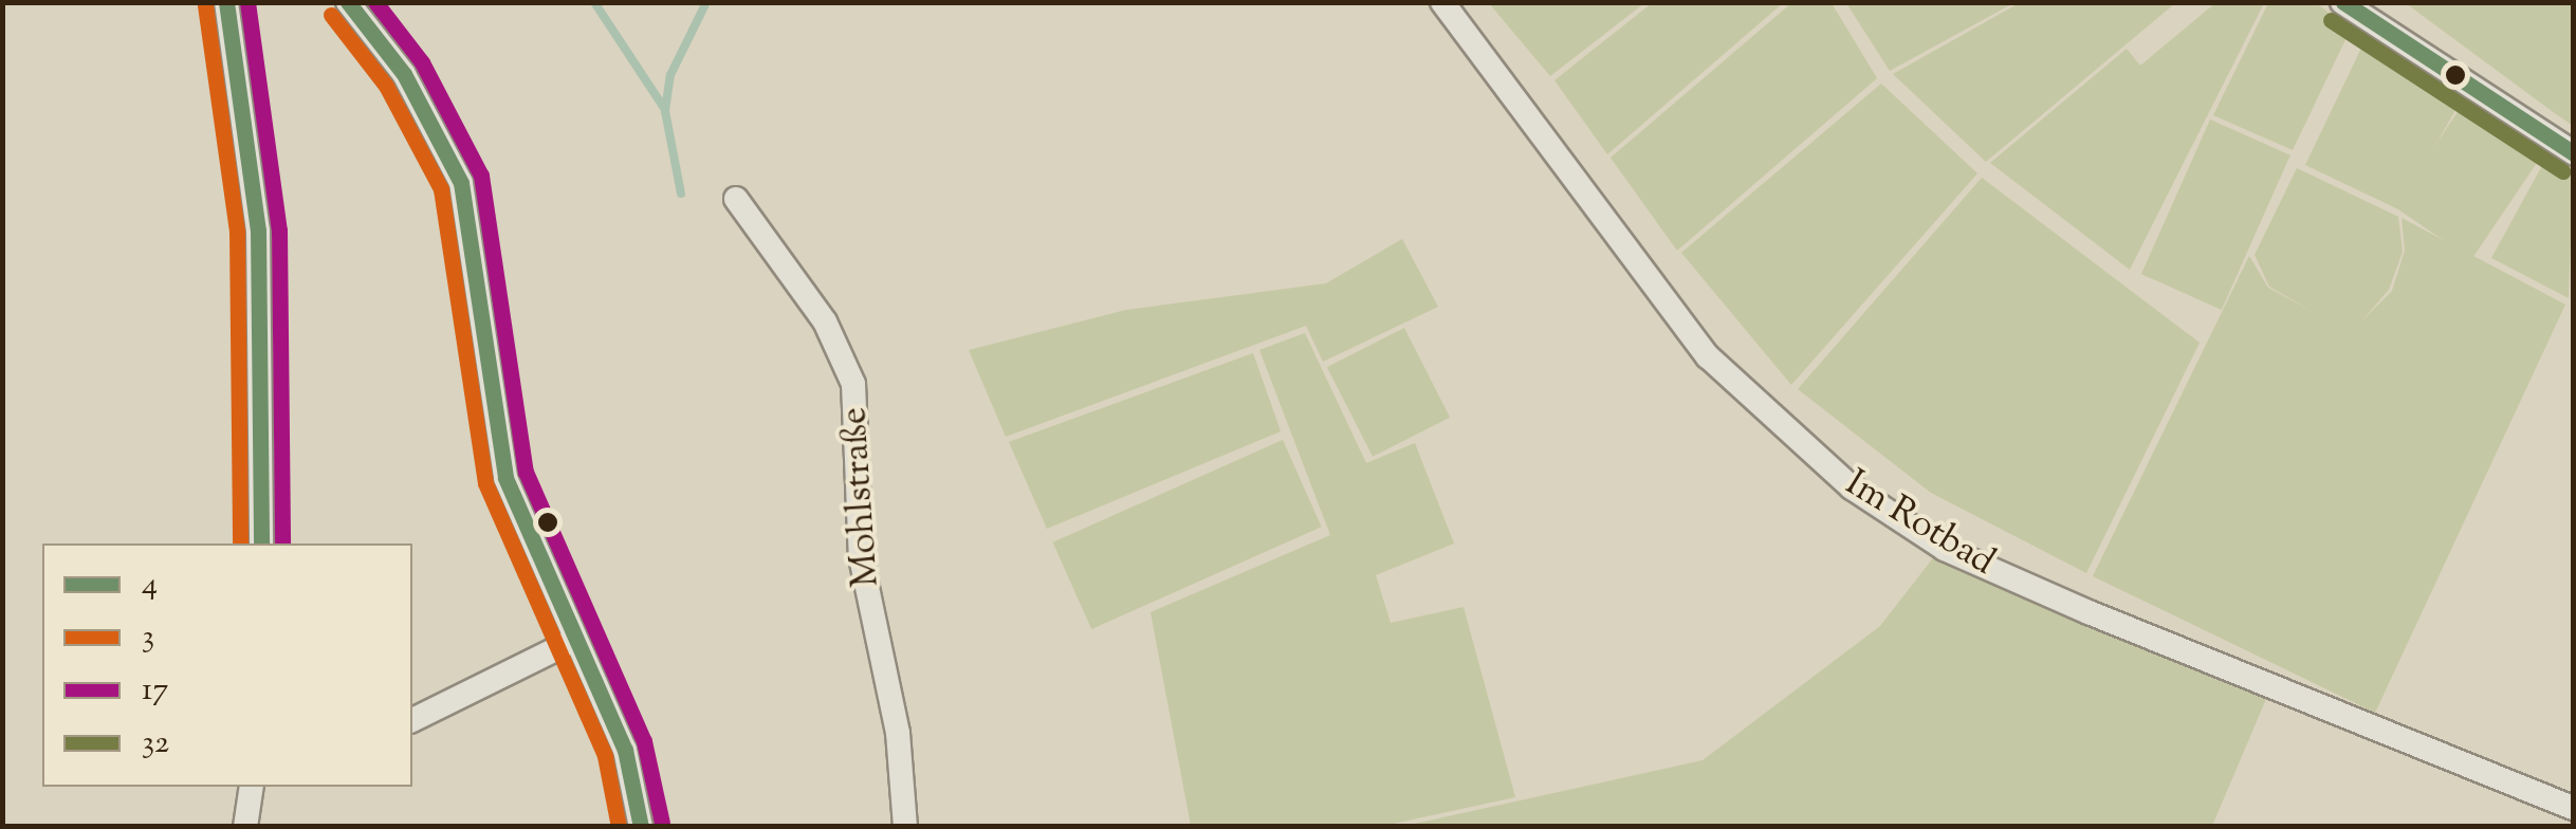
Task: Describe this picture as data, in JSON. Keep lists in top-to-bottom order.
{
  "streets": {
    "street": ["Mohlstraße", "Im Rotbad"]
  },
  "lines": [
    "transit line 4",
    "transit line 17",
    "transit line 3",
    "transit line 32"
  ],
  "legend": [
    "4",
    "3",
    "17",
    "32"
  ]
}
